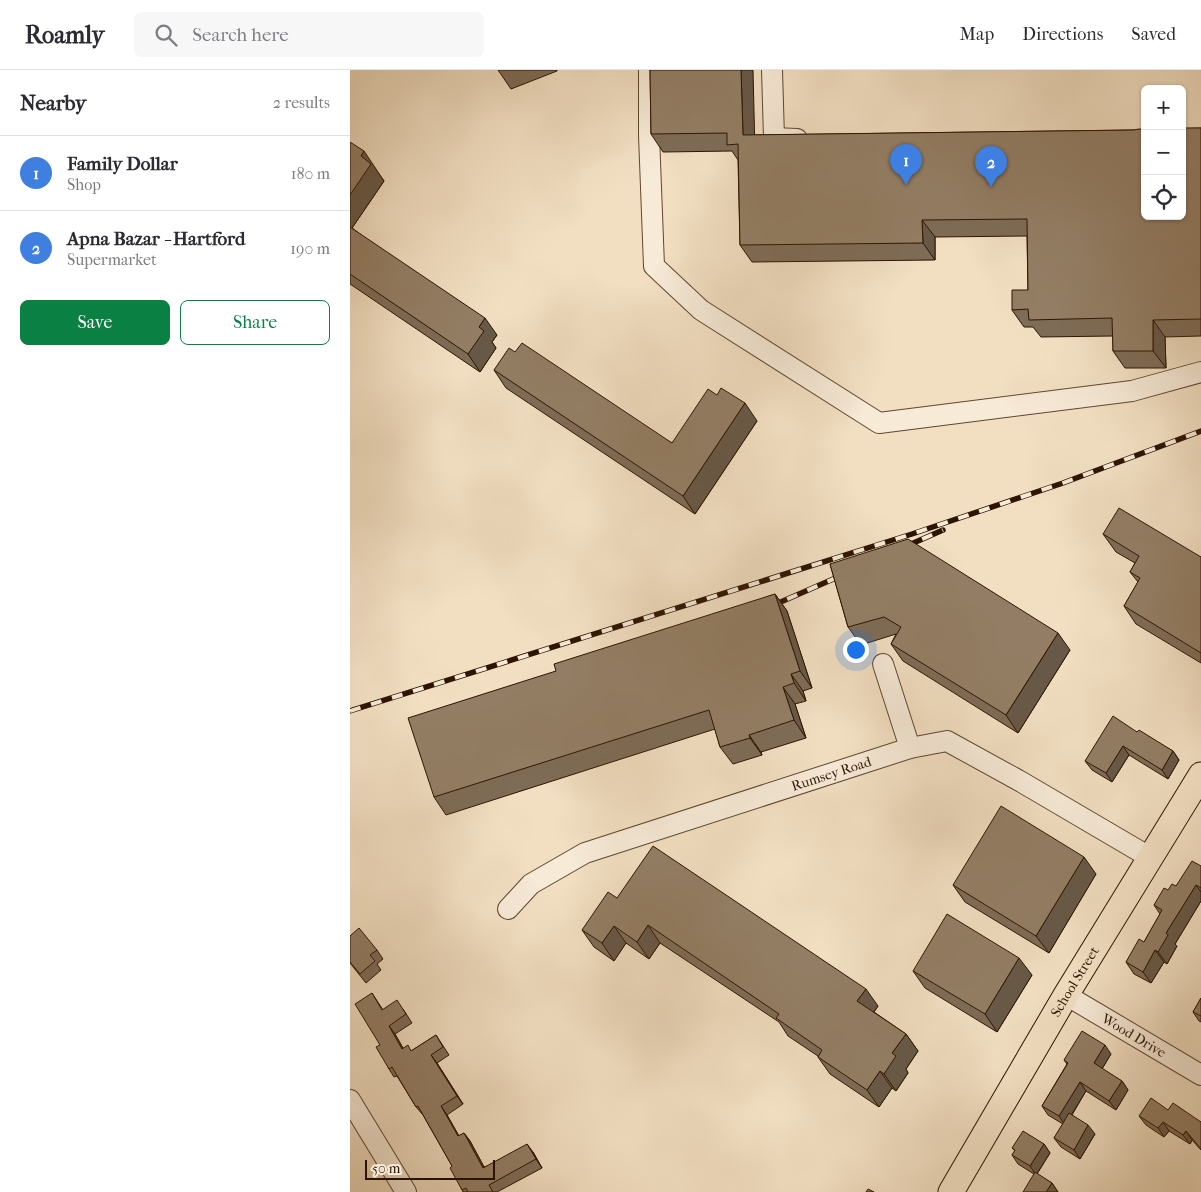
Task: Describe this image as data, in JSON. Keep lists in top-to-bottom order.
{
  "streets": {
    "main road": ["School Street"],
    "street": ["Rumsey Road", "Wood Drive"]
  },
  "crossings": [
    ["Rumsey Road", "School Street"],
    ["School Street", "Wood Drive"]
  ],
  "scale_bar": "50 m",
  "page": {
    "header": "Roamly",
    "search": "Search here",
    "nav": ["Map", "Directions", "Saved"],
    "heading": ["Nearby", "2 results"],
    "map_buttons": ["+", "−"],
    "list": [
      {
        "mark": "1",
        "name": "Family Dollar",
        "note": "Shop",
        "value": "180 m"
      },
      {
        "mark": "2",
        "name": "Apna Bazar - Hartford",
        "note": "Supermarket",
        "value": "190 m"
      }
    ],
    "pins": ["1", "2"],
    "buttons": ["Save", "Share"],
    "scale": "50 m"
  }
}
